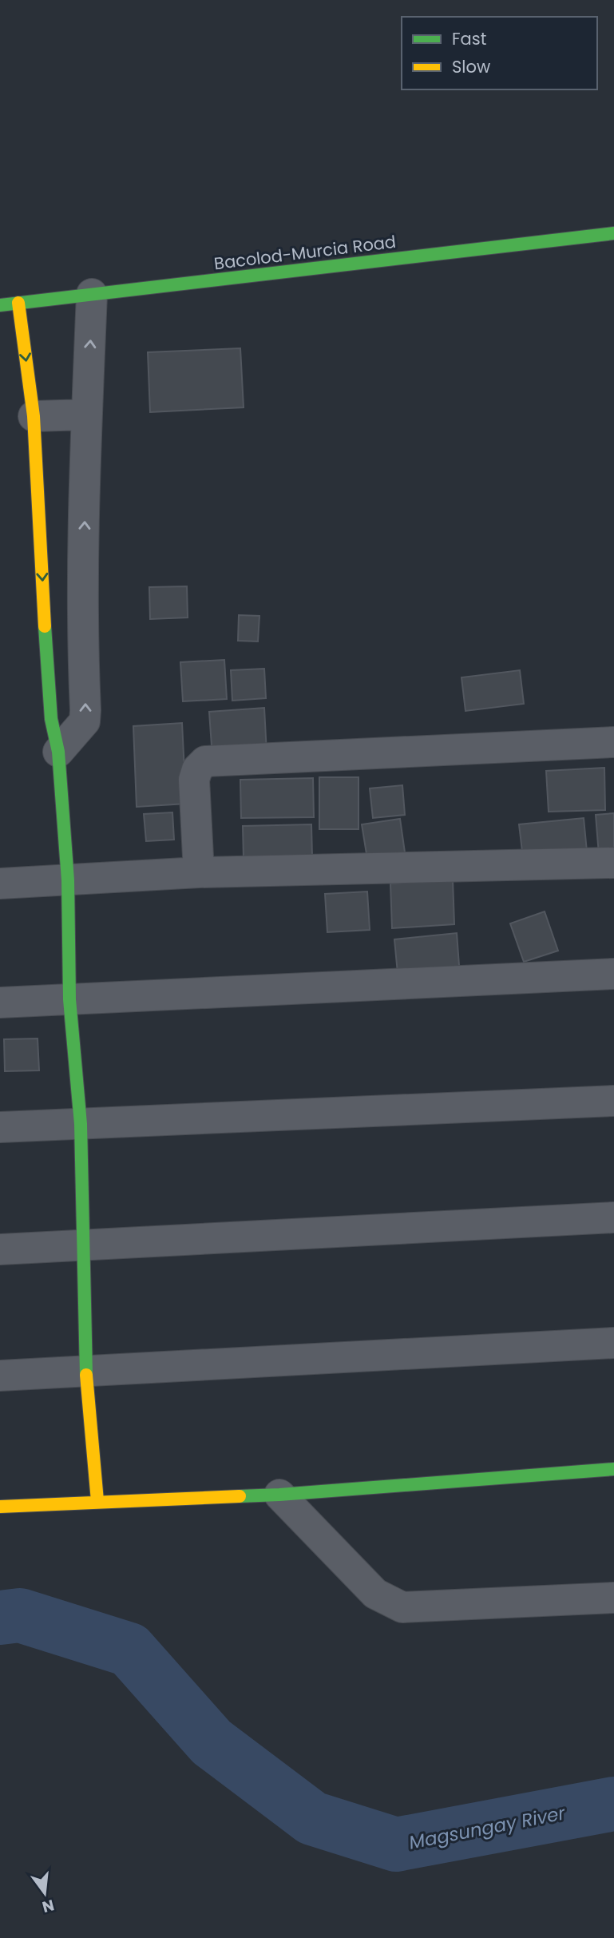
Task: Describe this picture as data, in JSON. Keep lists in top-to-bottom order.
{
  "streets": {
    "street": ["Bacolod-Murcia Road"]
  },
  "water": ["Magsungay River"],
  "legend": ["Fast", "Slow"],
  "north": "bottom"
}
